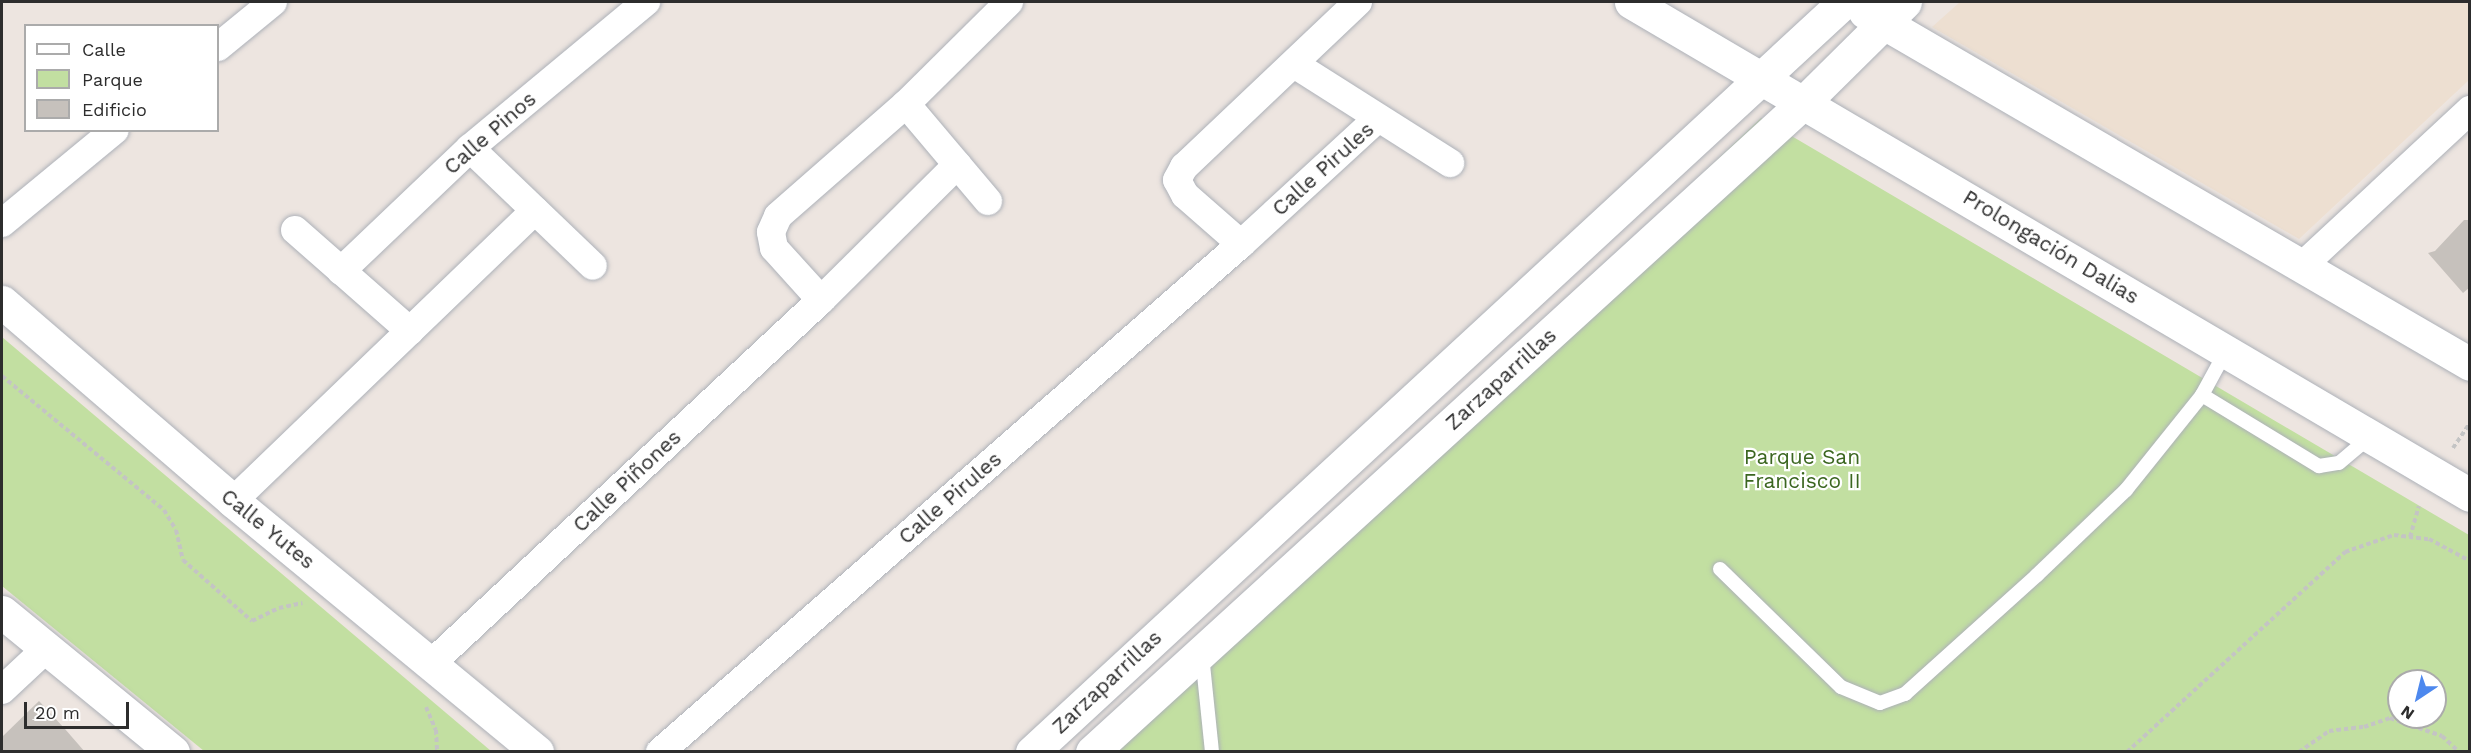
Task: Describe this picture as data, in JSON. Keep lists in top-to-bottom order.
{
  "streets": {
    "main road": ["Prolongación Dalias", "Zarzaparrillas", "Calle Yutes"],
    "street": ["Calle Pinos", "Calle Pirules", "Calle Piñones"]
  },
  "crossings": [
    ["Prolongación Dalias", "Zarzaparrillas"],
    ["Calle Piñones", "Calle Yutes"]
  ],
  "parks": ["Parque San Francisco II"],
  "legend": ["Calle", "Parque", "Edificio"],
  "scale_bar": "20 m",
  "north": "bottom left"
}
